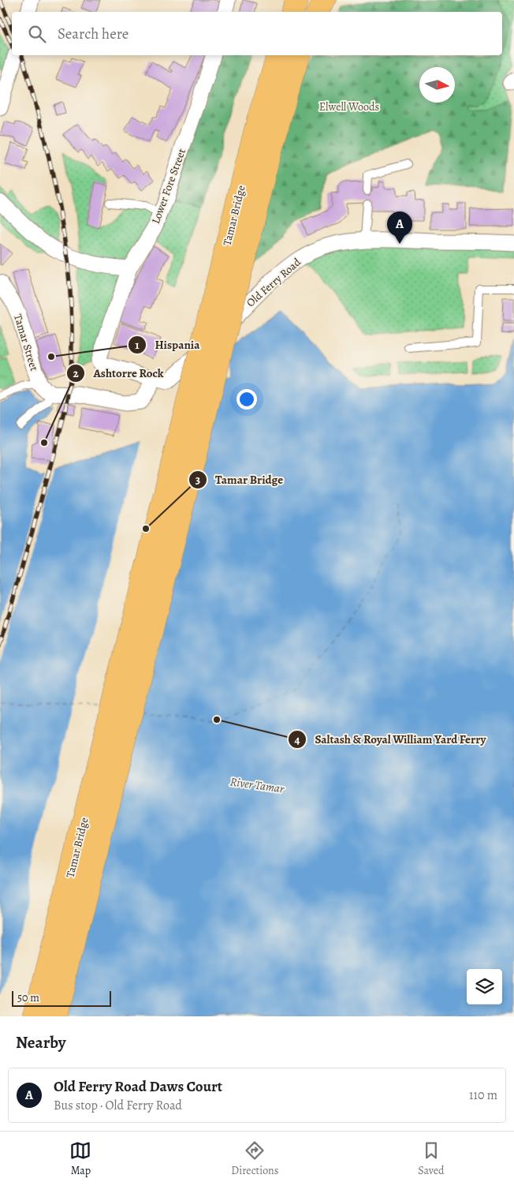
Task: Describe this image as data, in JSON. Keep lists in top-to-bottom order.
{
  "streets": {
    "highway": ["Tamar Bridge"],
    "street": ["Lower Fore Street", "Old Ferry Road", "Tamar Street"]
  },
  "crossings": [
    ["Lower Fore Street", "Old Ferry Road"]
  ],
  "water": ["River Tamar"],
  "parks": ["Elwell Woods"],
  "places": [
    "Hispania",
    "Ashtorre Rock",
    "Tamar Bridge",
    "Saltash & Royal William Yard Ferry"
  ],
  "scale_bar": "50 m",
  "north": "right",
  "page": {
    "search": "Search here",
    "pins": "A",
    "scale": "50 m",
    "heading": "Nearby",
    "list": [
      {
        "mark": "A",
        "name": "Old Ferry Road Daws Court",
        "note": "Bus stop · Old Ferry Road",
        "value": "110 m"
      }
    ],
    "nav": ["Map", "Directions", "Saved"]
  }
}
